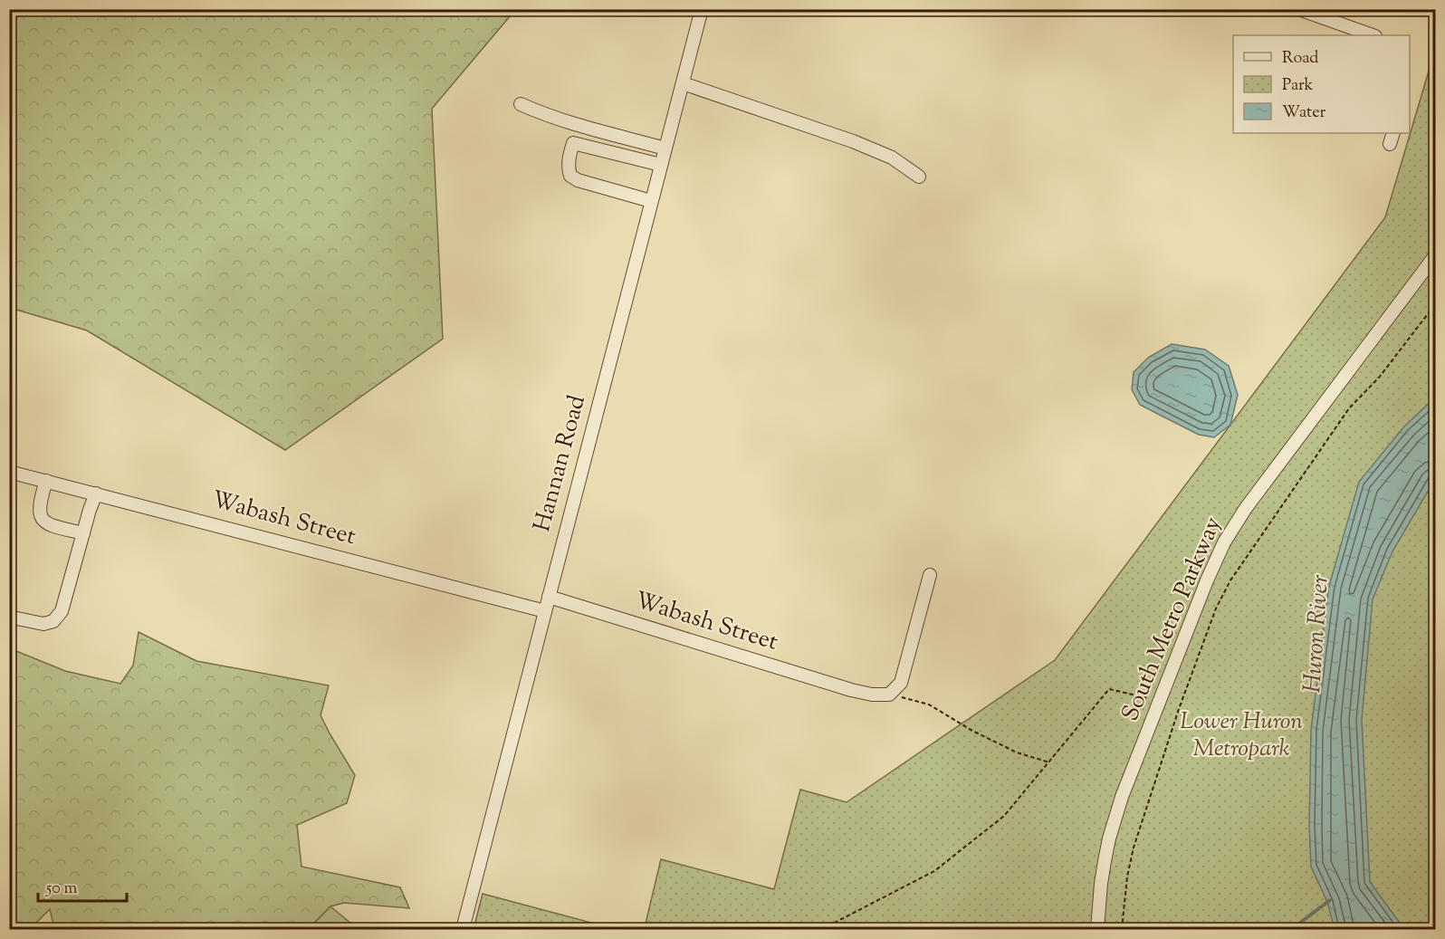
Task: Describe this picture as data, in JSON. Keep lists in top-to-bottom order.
{
  "streets": {
    "street": ["Hannan Road", "Wabash Street", "South Metro Parkway"]
  },
  "crossings": [
    ["Hannan Road", "Wabash Street"]
  ],
  "water": ["Huron River"],
  "parks": ["Lower Huron Metropark"],
  "legend": ["Road", "Park", "Water"],
  "scale_bar": "50 m"
}
